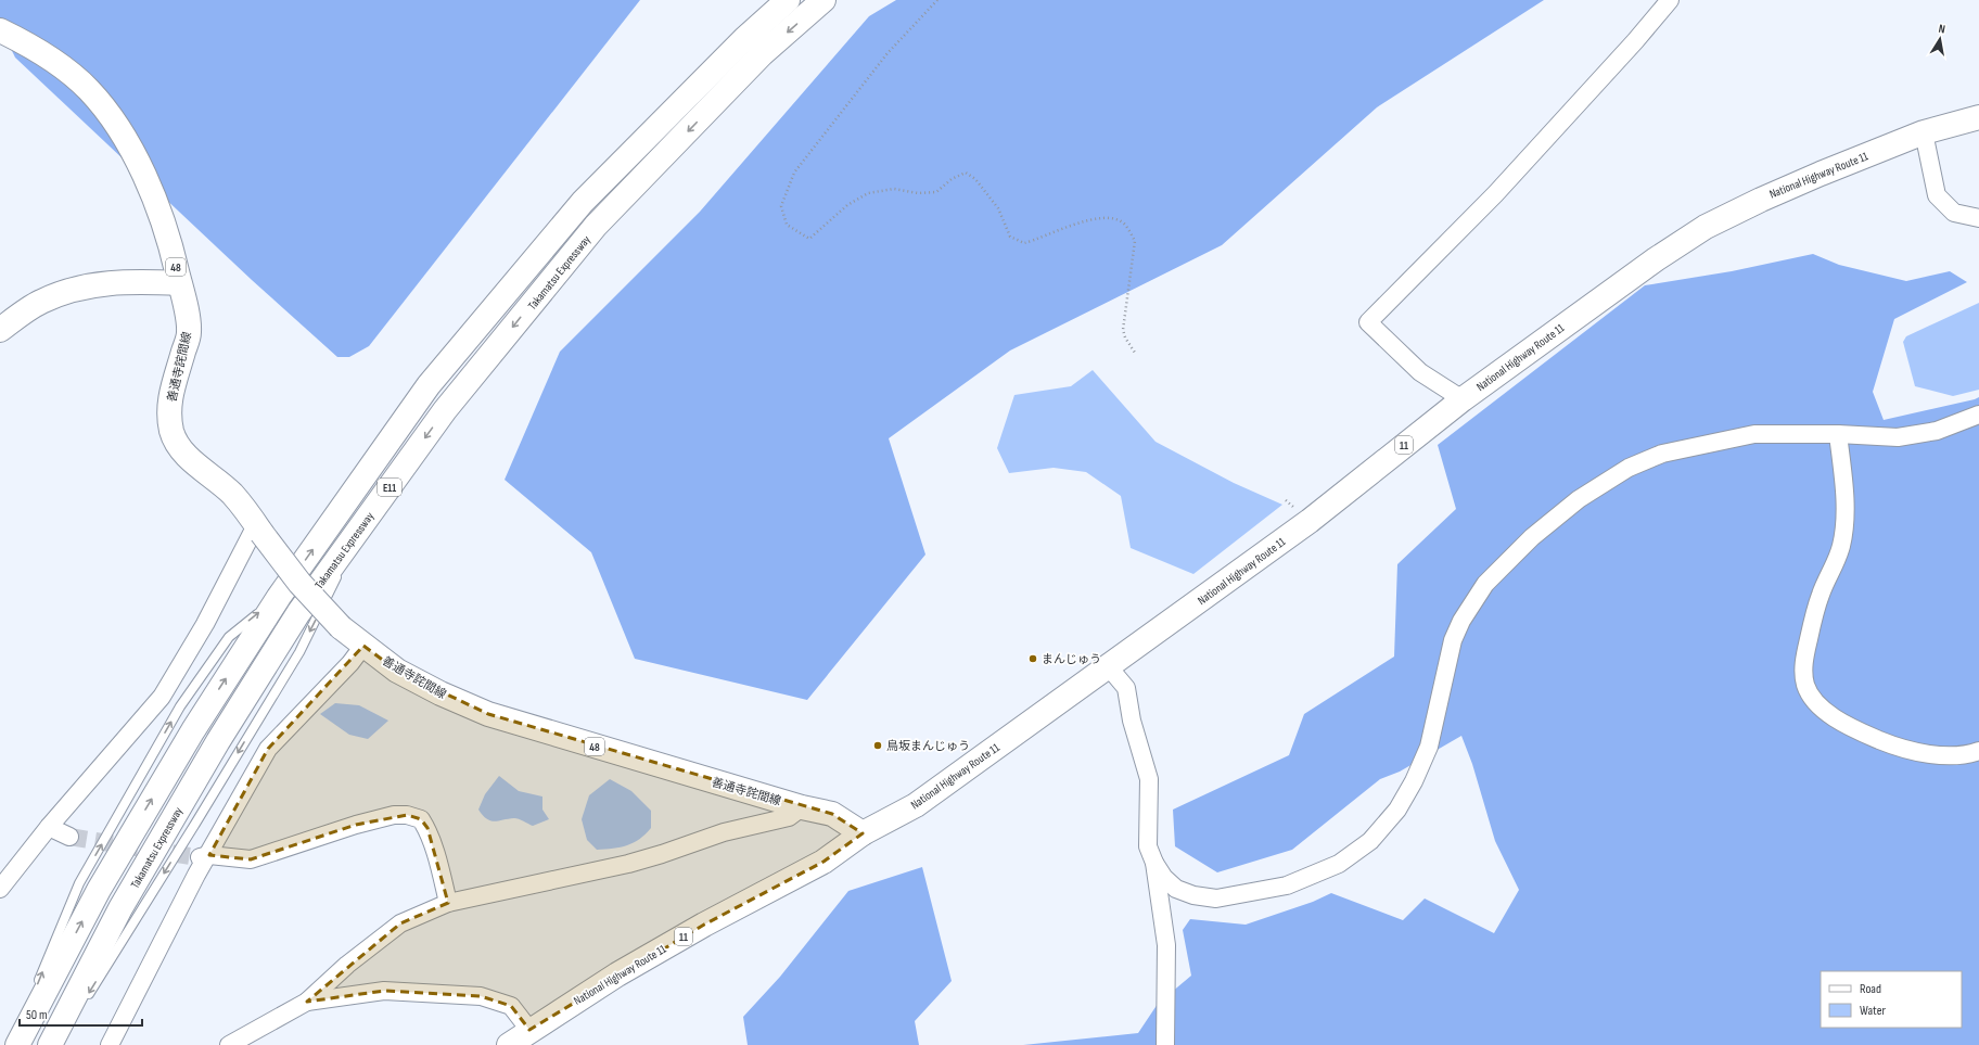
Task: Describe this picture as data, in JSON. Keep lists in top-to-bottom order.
{
  "streets": {
    "main road": [
      "National Highway Route 11",
      "48",
      "Takamatsu Expressway",
      "善通寺詫間線",
      "11",
      "E11"
    ]
  },
  "crossings": [
    ["National Highway Route 11", "善通寺詫間線"],
    ["48", "善通寺詫間線"]
  ],
  "places": ["まんじゅう", "鳥坂まんじゅう"],
  "legend": ["Road", "Water"],
  "scale_bar": "50 m",
  "north": "top"
}
